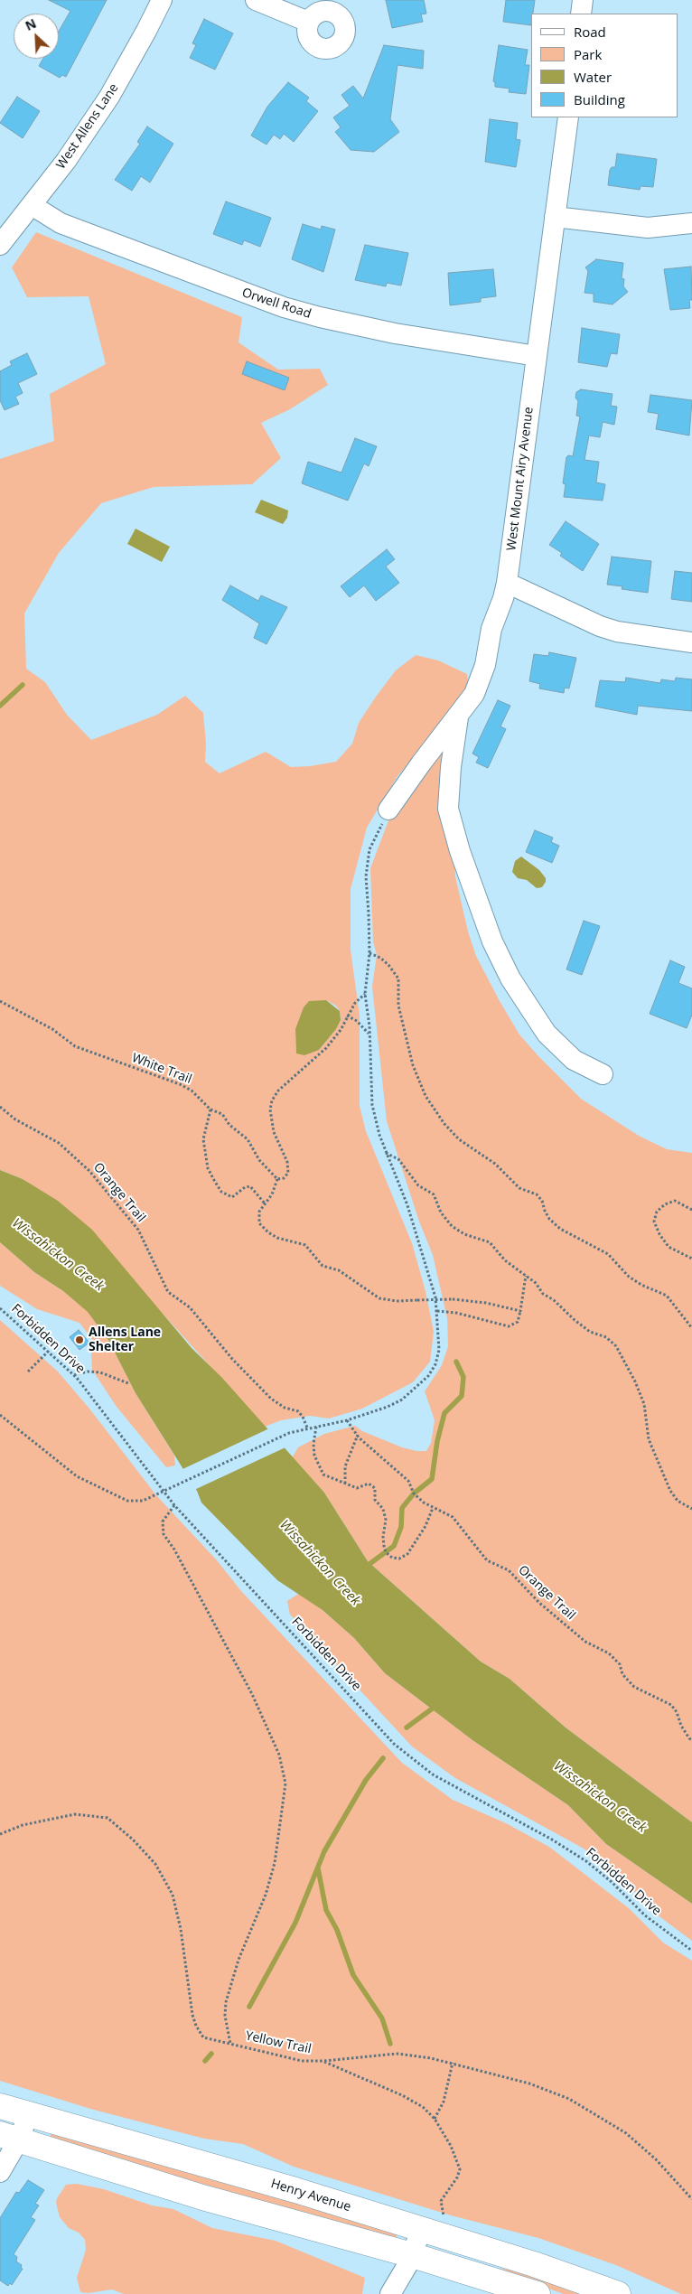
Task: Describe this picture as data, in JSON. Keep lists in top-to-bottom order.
{
  "streets": {
    "main road": ["Henry Avenue"],
    "street": ["West Allens Lane", "Orwell Road", "West Mount Airy Avenue"],
    "path": [
      "White Trail",
      "Orange Trail",
      "Forbidden Drive",
      "Yellow Trail"
    ]
  },
  "crossings": [
    ["West Allens Lane", "Orwell Road"],
    ["Orwell Road", "West Mount Airy Avenue"]
  ],
  "water": ["Wissahickon Creek"],
  "places": ["Allens Lane Shelter"],
  "legend": [
    "Road",
    "Park",
    "Water",
    "Building"
  ],
  "north": "top left"
}
